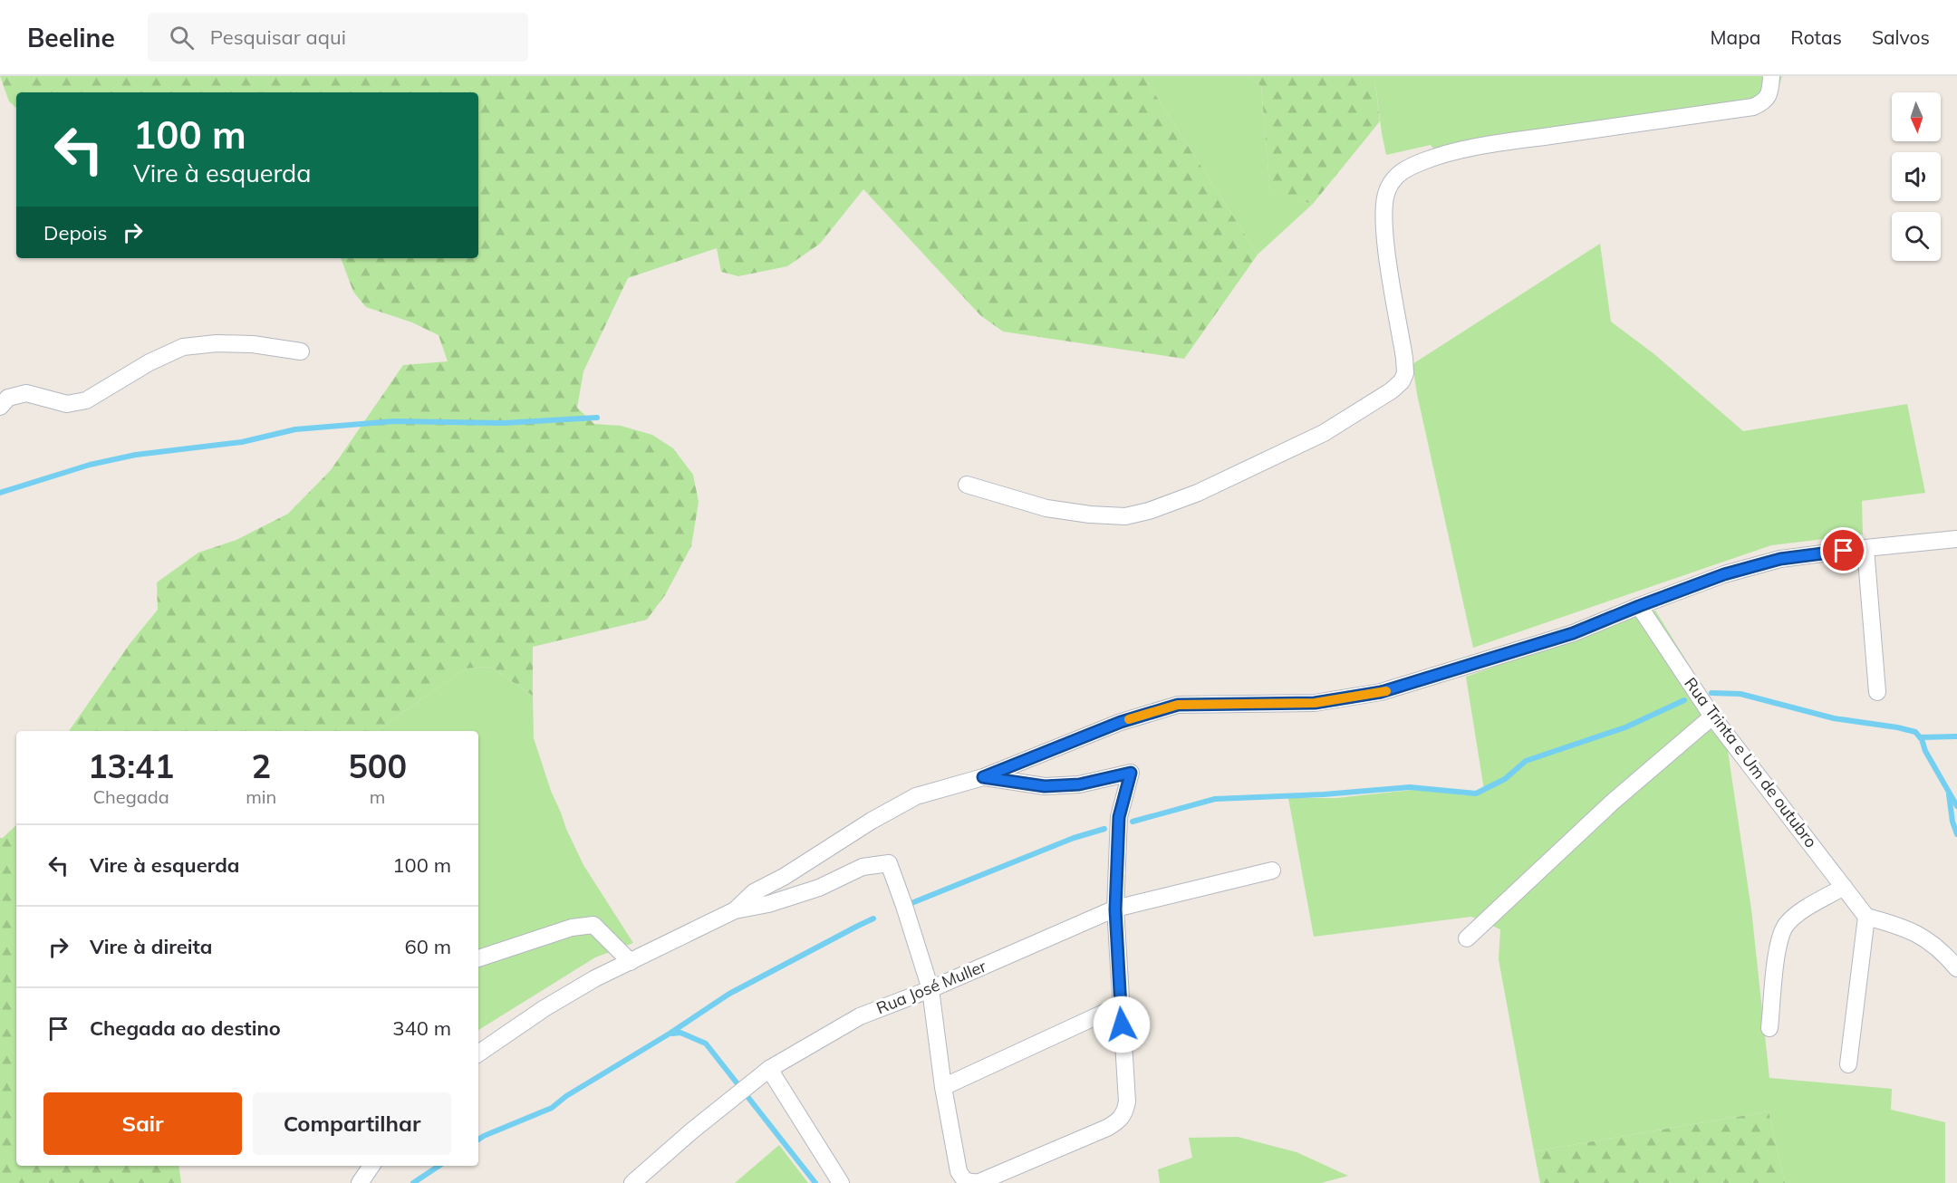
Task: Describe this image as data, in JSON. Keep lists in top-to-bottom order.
{
  "streets": {
    "street": ["Rua Trinta e Um de outubro", "Rua José Muller"]
  },
  "north": "bottom",
  "page": {
    "header": "Beeline",
    "search": "Pesquisar aqui",
    "nav": ["Mapa", "Rotas", "Salvos"],
    "turn": ["100 m", "Vire à esquerda"],
    "then": "Depois",
    "eta": [
      "13:41",
      "Chegada",
      "2",
      "min",
      "500",
      "m"
    ],
    "list": [
      {
        "name": "Vire à esquerda",
        "value": "100 m"
      },
      {
        "name": "Vire à direita",
        "value": "60 m"
      },
      {
        "name": "Chegada ao destino",
        "value": "340 m"
      }
    ],
    "buttons": ["Sair", "Compartilhar"]
  }
}
